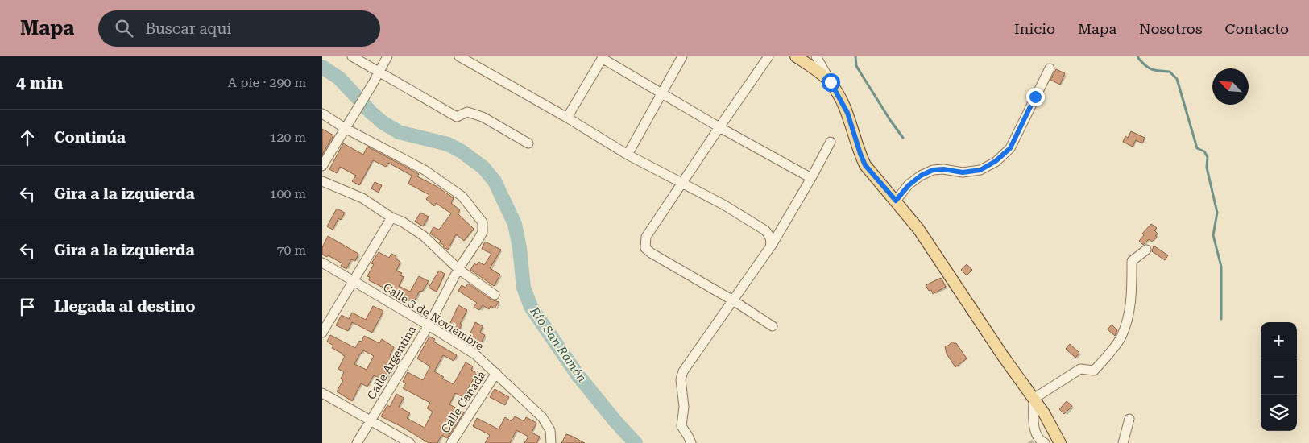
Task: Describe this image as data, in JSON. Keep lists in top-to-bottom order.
{
  "streets": {
    "street": ["Calle 3 de Noviembre", "Calle Argentina", "Calle Canadá"]
  },
  "crossings": [
    ["Calle 3 de Noviembre", "Calle Argentina"],
    ["Calle 3 de Noviembre", "Calle Canadá"]
  ],
  "water": ["Río San Ramón"],
  "north": "top left",
  "page": {
    "header": "Mapa",
    "search": "Buscar aquí",
    "nav": [
      "Inicio",
      "Mapa",
      "Nosotros",
      "Contacto"
    ],
    "heading": ["4 min", "A pie · 290 m"],
    "list": [
      ["Continúa", "120 m"],
      ["Gira a la izquierda", "100 m"],
      ["Gira a la izquierda", "70 m"],
      "Llegada al destino"
    ],
    "map_buttons": ["+", "−"]
  }
}
